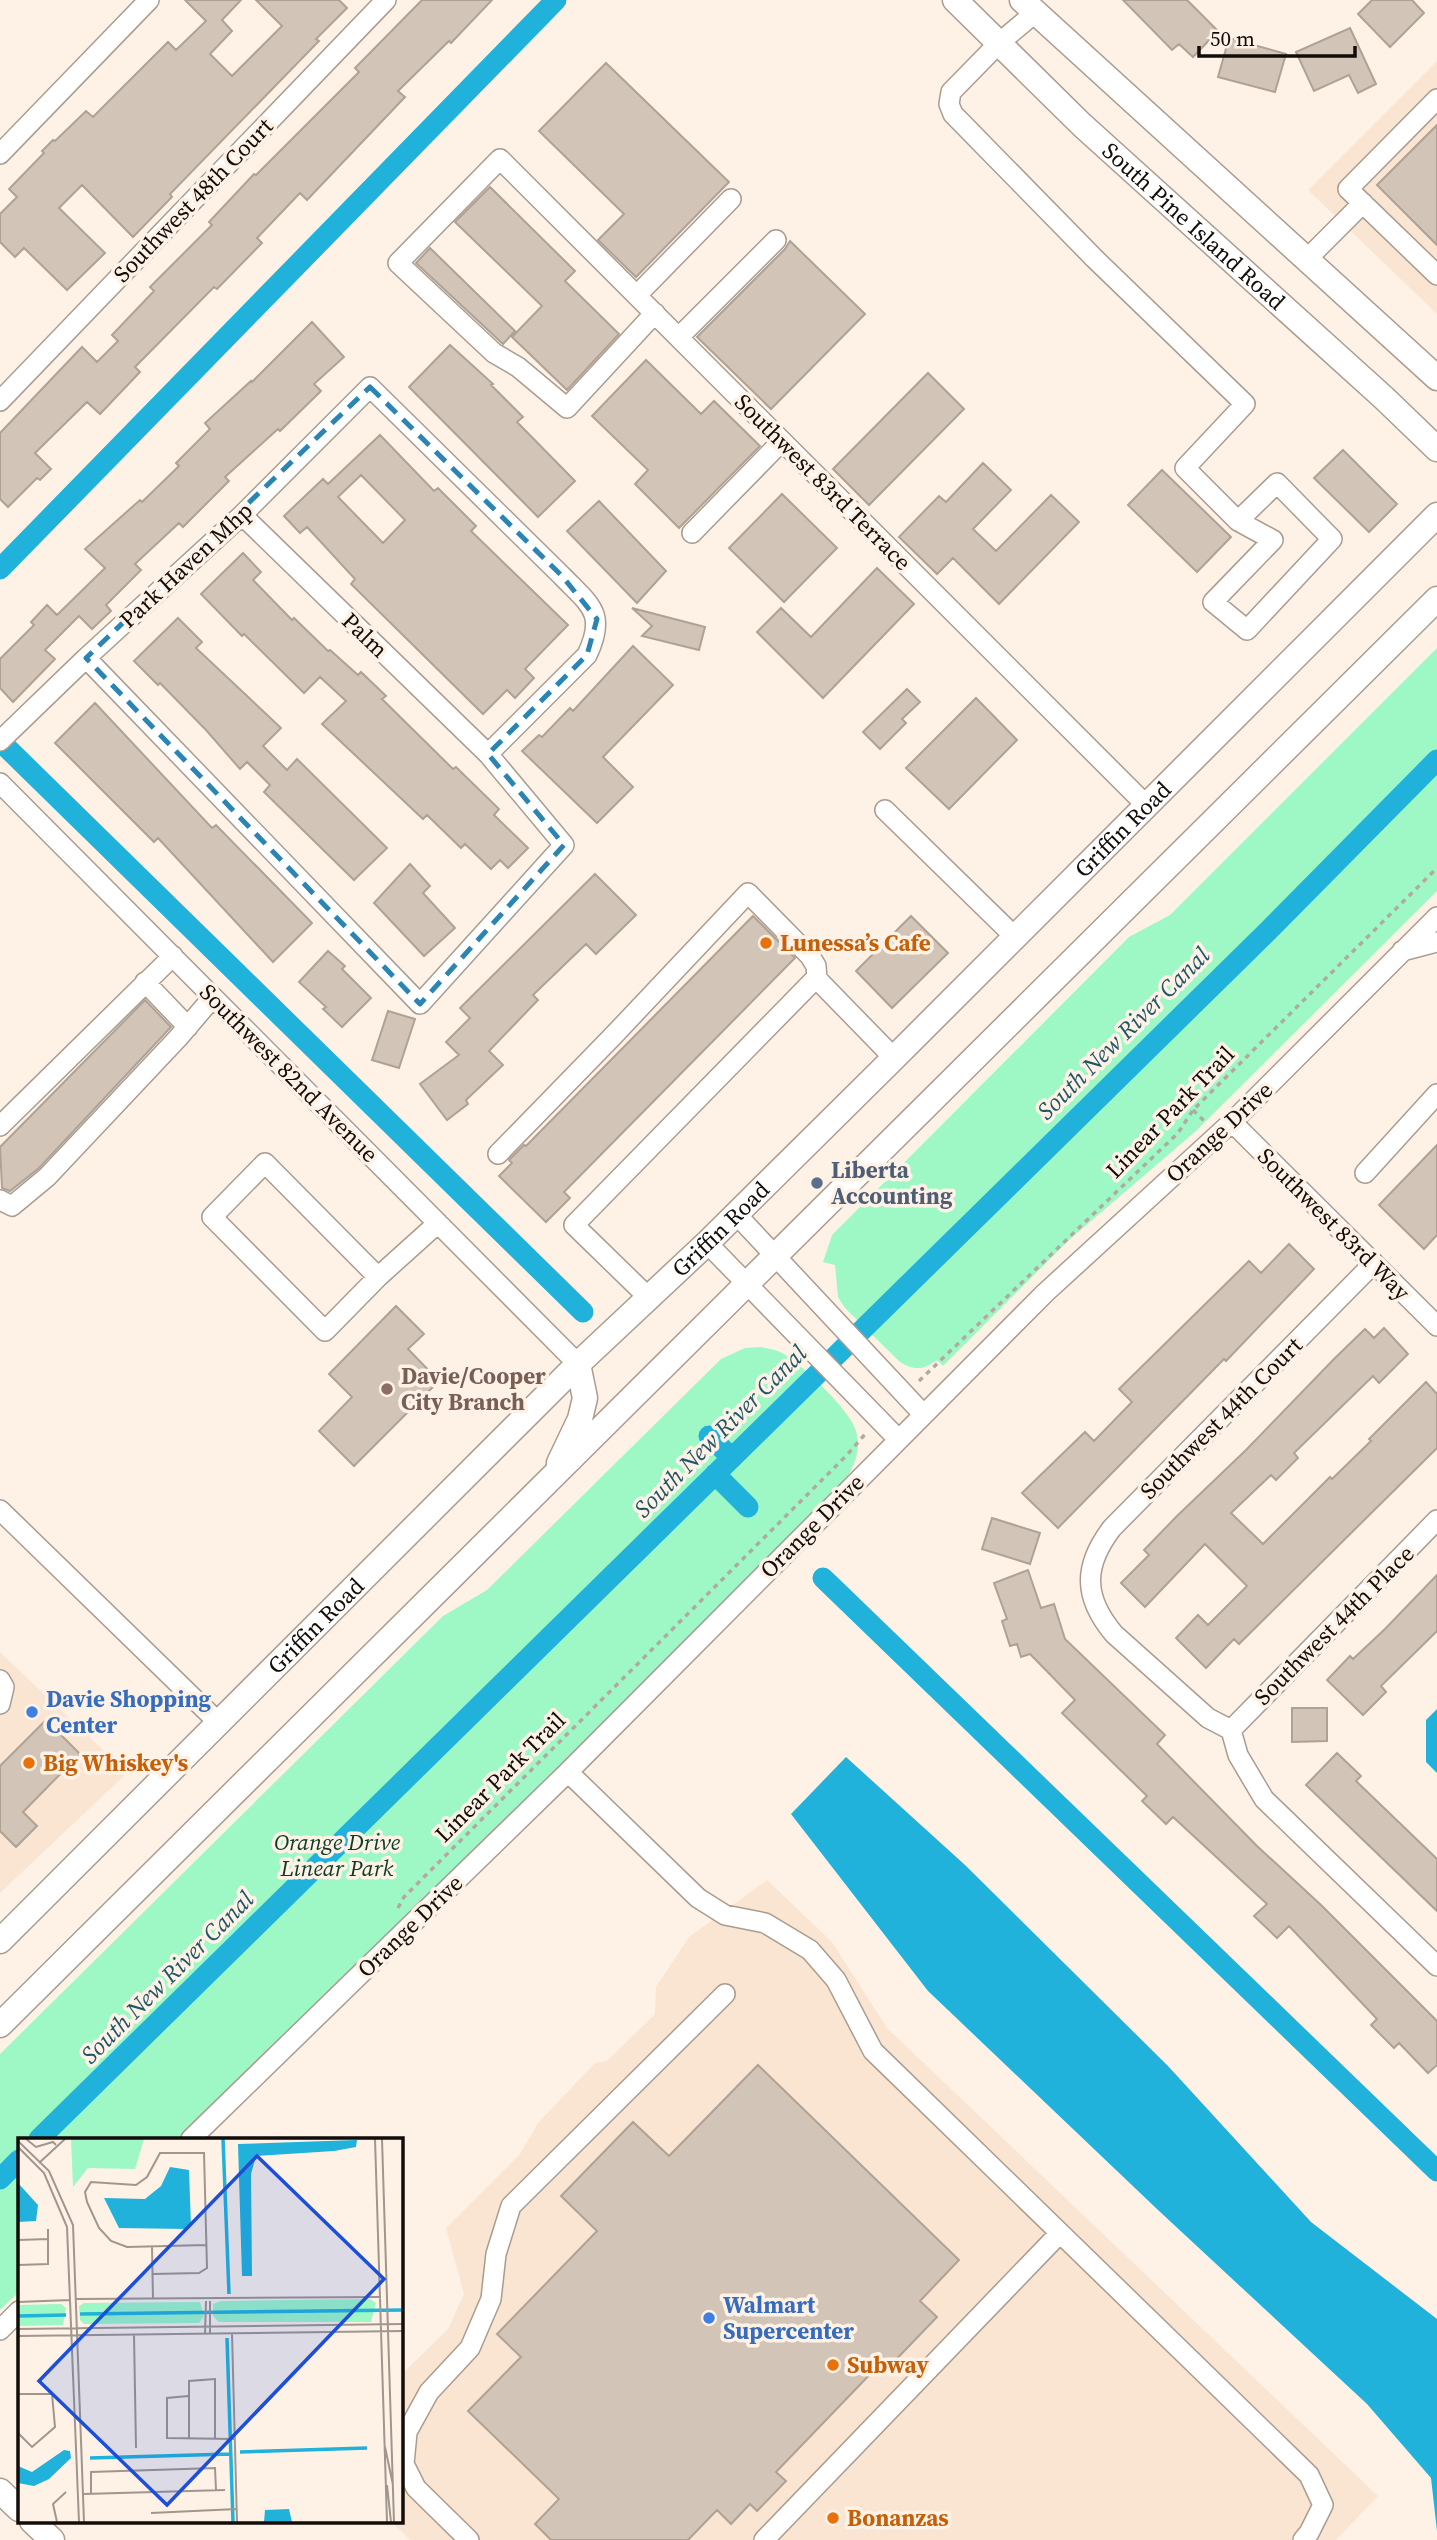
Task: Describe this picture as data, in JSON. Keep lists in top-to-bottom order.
{
  "streets": {
    "main road": ["South Pine Island Road", "Griffin Road"],
    "street": [
      "Southwest 48th Court",
      "Southwest 83rd Terrace",
      "Park Haven Mhp",
      "Palm",
      "Southwest 82nd Avenue",
      "Orange Drive",
      "Southwest 83rd Way",
      "Southwest 44th Court",
      "Southwest 44th Place"
    ],
    "path": ["Linear Park Trail"]
  },
  "crossings": [
    ["Southwest 83rd Terrace", "Griffin Road"],
    ["Park Haven Mhp", "Palm"],
    ["Griffin Road", "Southwest 82nd Avenue"],
    ["Orange Drive", "Southwest 83rd Way"],
    ["Southwest 83rd Way", "Southwest 44th Court"],
    ["Southwest 44th Court", "Southwest 44th Place"]
  ],
  "water": ["South New River Canal"],
  "parks": ["Orange Drive Linear Park"],
  "places": [
    "Lunessa’s Cafe",
    "Liberta Accounting",
    "Davie/Cooper City Branch",
    "Davie Shopping Center",
    "Big Whiskey's",
    "Walmart Supercenter",
    "Subway",
    "Bonanzas"
  ],
  "scale_bar": "50 m"
}
